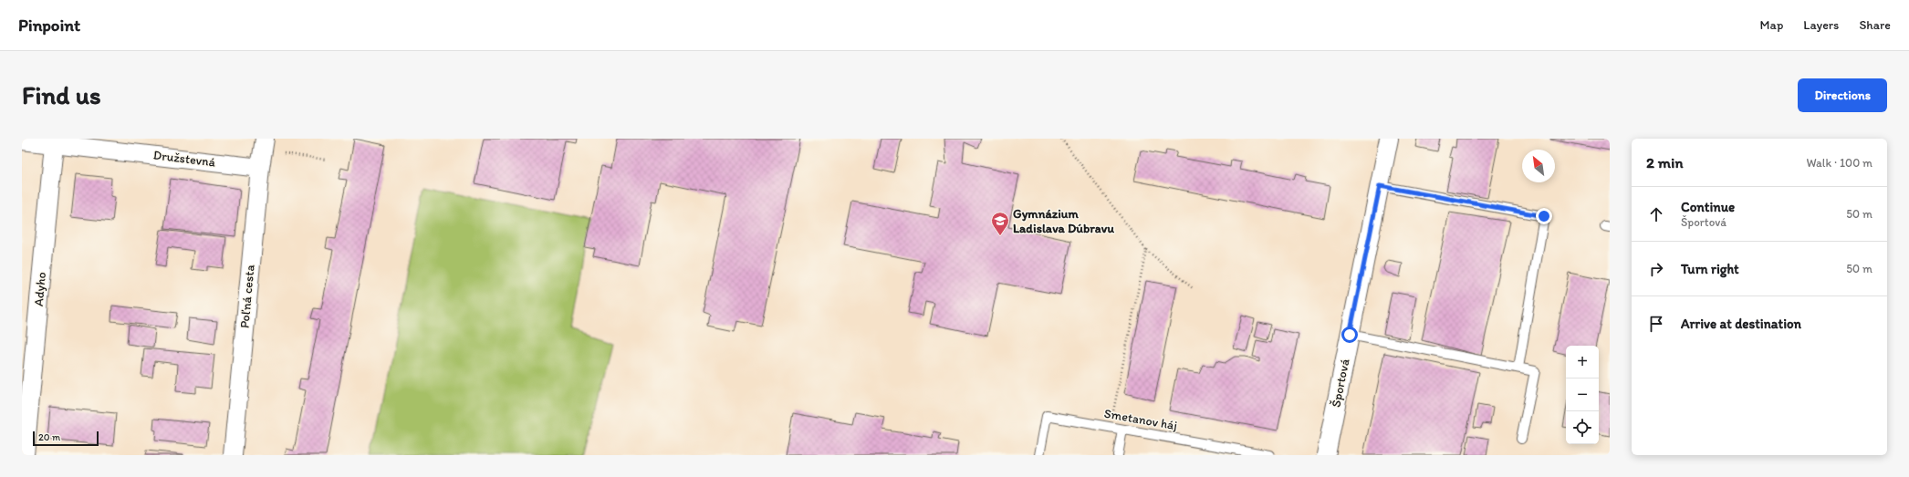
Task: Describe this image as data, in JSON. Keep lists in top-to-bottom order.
{
  "streets": {
    "street": [
      "Družstevná",
      "Adyho",
      "Poľná cesta",
      "Športová"
    ],
    "lane": ["Smetanov háj"]
  },
  "crossings": [
    ["Družstevná", "Adyho"],
    ["Družstevná", "Poľná cesta"]
  ],
  "places": {
    "school or university": ["Gymnázium Ladislava Dúbravu"]
  },
  "scale_bar": "20 m",
  "north": "top left",
  "page": {
    "header": "Pinpoint",
    "nav": ["Map", "Layers", "Share"],
    "buttons": "Directions",
    "title": "Find us",
    "heading": ["2 min", "Walk · 100 m"],
    "list": [
      ["Continue", "Športová", "50 m"],
      ["Turn right", "50 m"],
      "Arrive at destination"
    ],
    "map_buttons": ["+", "−"],
    "scale": "20 m"
  }
}
